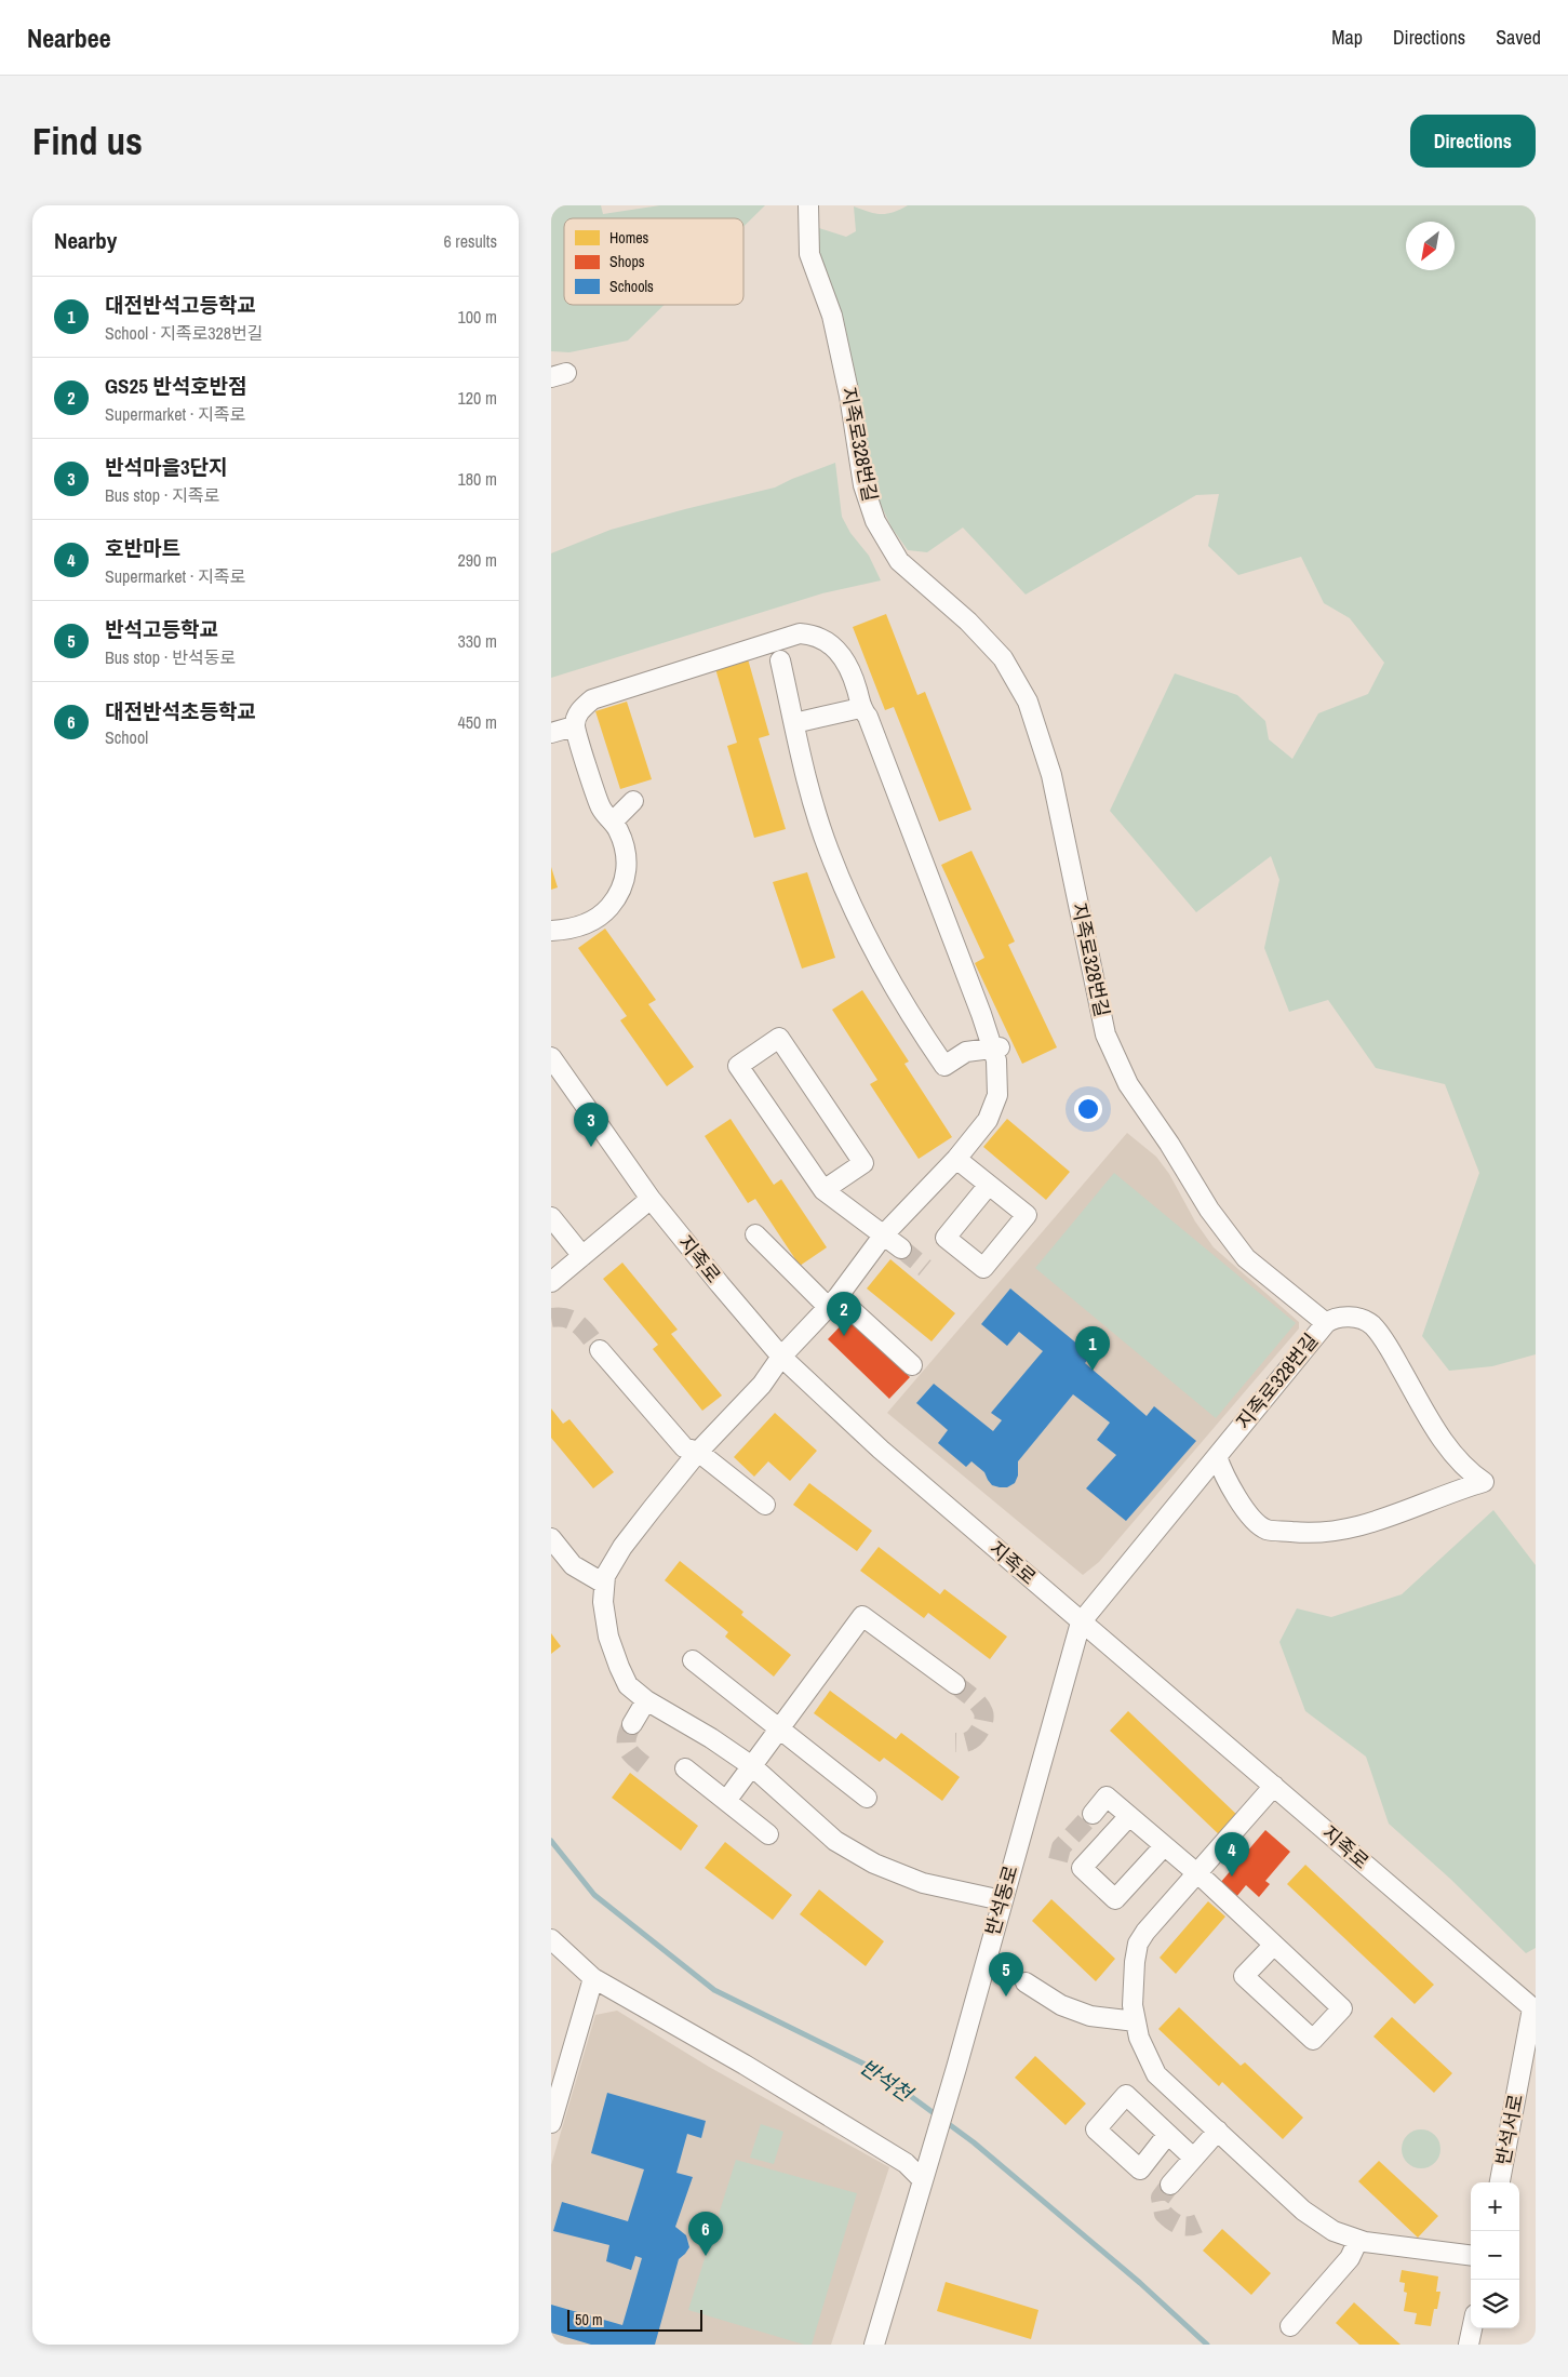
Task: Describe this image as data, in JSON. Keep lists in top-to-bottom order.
{
  "streets": {
    "street": [
      "지족로328번길",
      "지족로",
      "반석동로",
      "반석서로"
    ]
  },
  "crossings": [
    ["지족로328번길", "지족로"],
    ["지족로328번길", "반석동로"],
    ["지족로", "반석동로"],
    ["지족로", "반석서로"]
  ],
  "water": ["반석천"],
  "legend": ["Homes", "Shops", "Schools"],
  "scale_bar": "50 m",
  "north": "bottom left",
  "page": {
    "header": "Nearbee",
    "nav": ["Map", "Directions", "Saved"],
    "buttons": "Directions",
    "title": "Find us",
    "heading": ["Nearby", "6 results"],
    "list": [
      {
        "mark": "1",
        "name": "대전반석고등학교",
        "note": "School · 지족로328번길",
        "value": "100 m"
      },
      {
        "mark": "2",
        "name": "GS25 반석호반점",
        "note": "Supermarket · 지족로",
        "value": "120 m"
      },
      {
        "mark": "3",
        "name": "반석마을3단지",
        "note": "Bus stop · 지족로",
        "value": "180 m"
      },
      {
        "mark": "4",
        "name": "호반마트",
        "note": "Supermarket · 지족로",
        "value": "290 m"
      },
      {
        "mark": "5",
        "name": "반석고등학교",
        "note": "Bus stop · 반석동로",
        "value": "330 m"
      },
      {
        "mark": "6",
        "name": "대전반석초등학교",
        "note": "School",
        "value": "450 m"
      }
    ],
    "pins": [
      "3",
      "2",
      "1",
      "4",
      "5",
      "6"
    ],
    "map_buttons": ["+", "−"],
    "scale": "50 m"
  }
}
